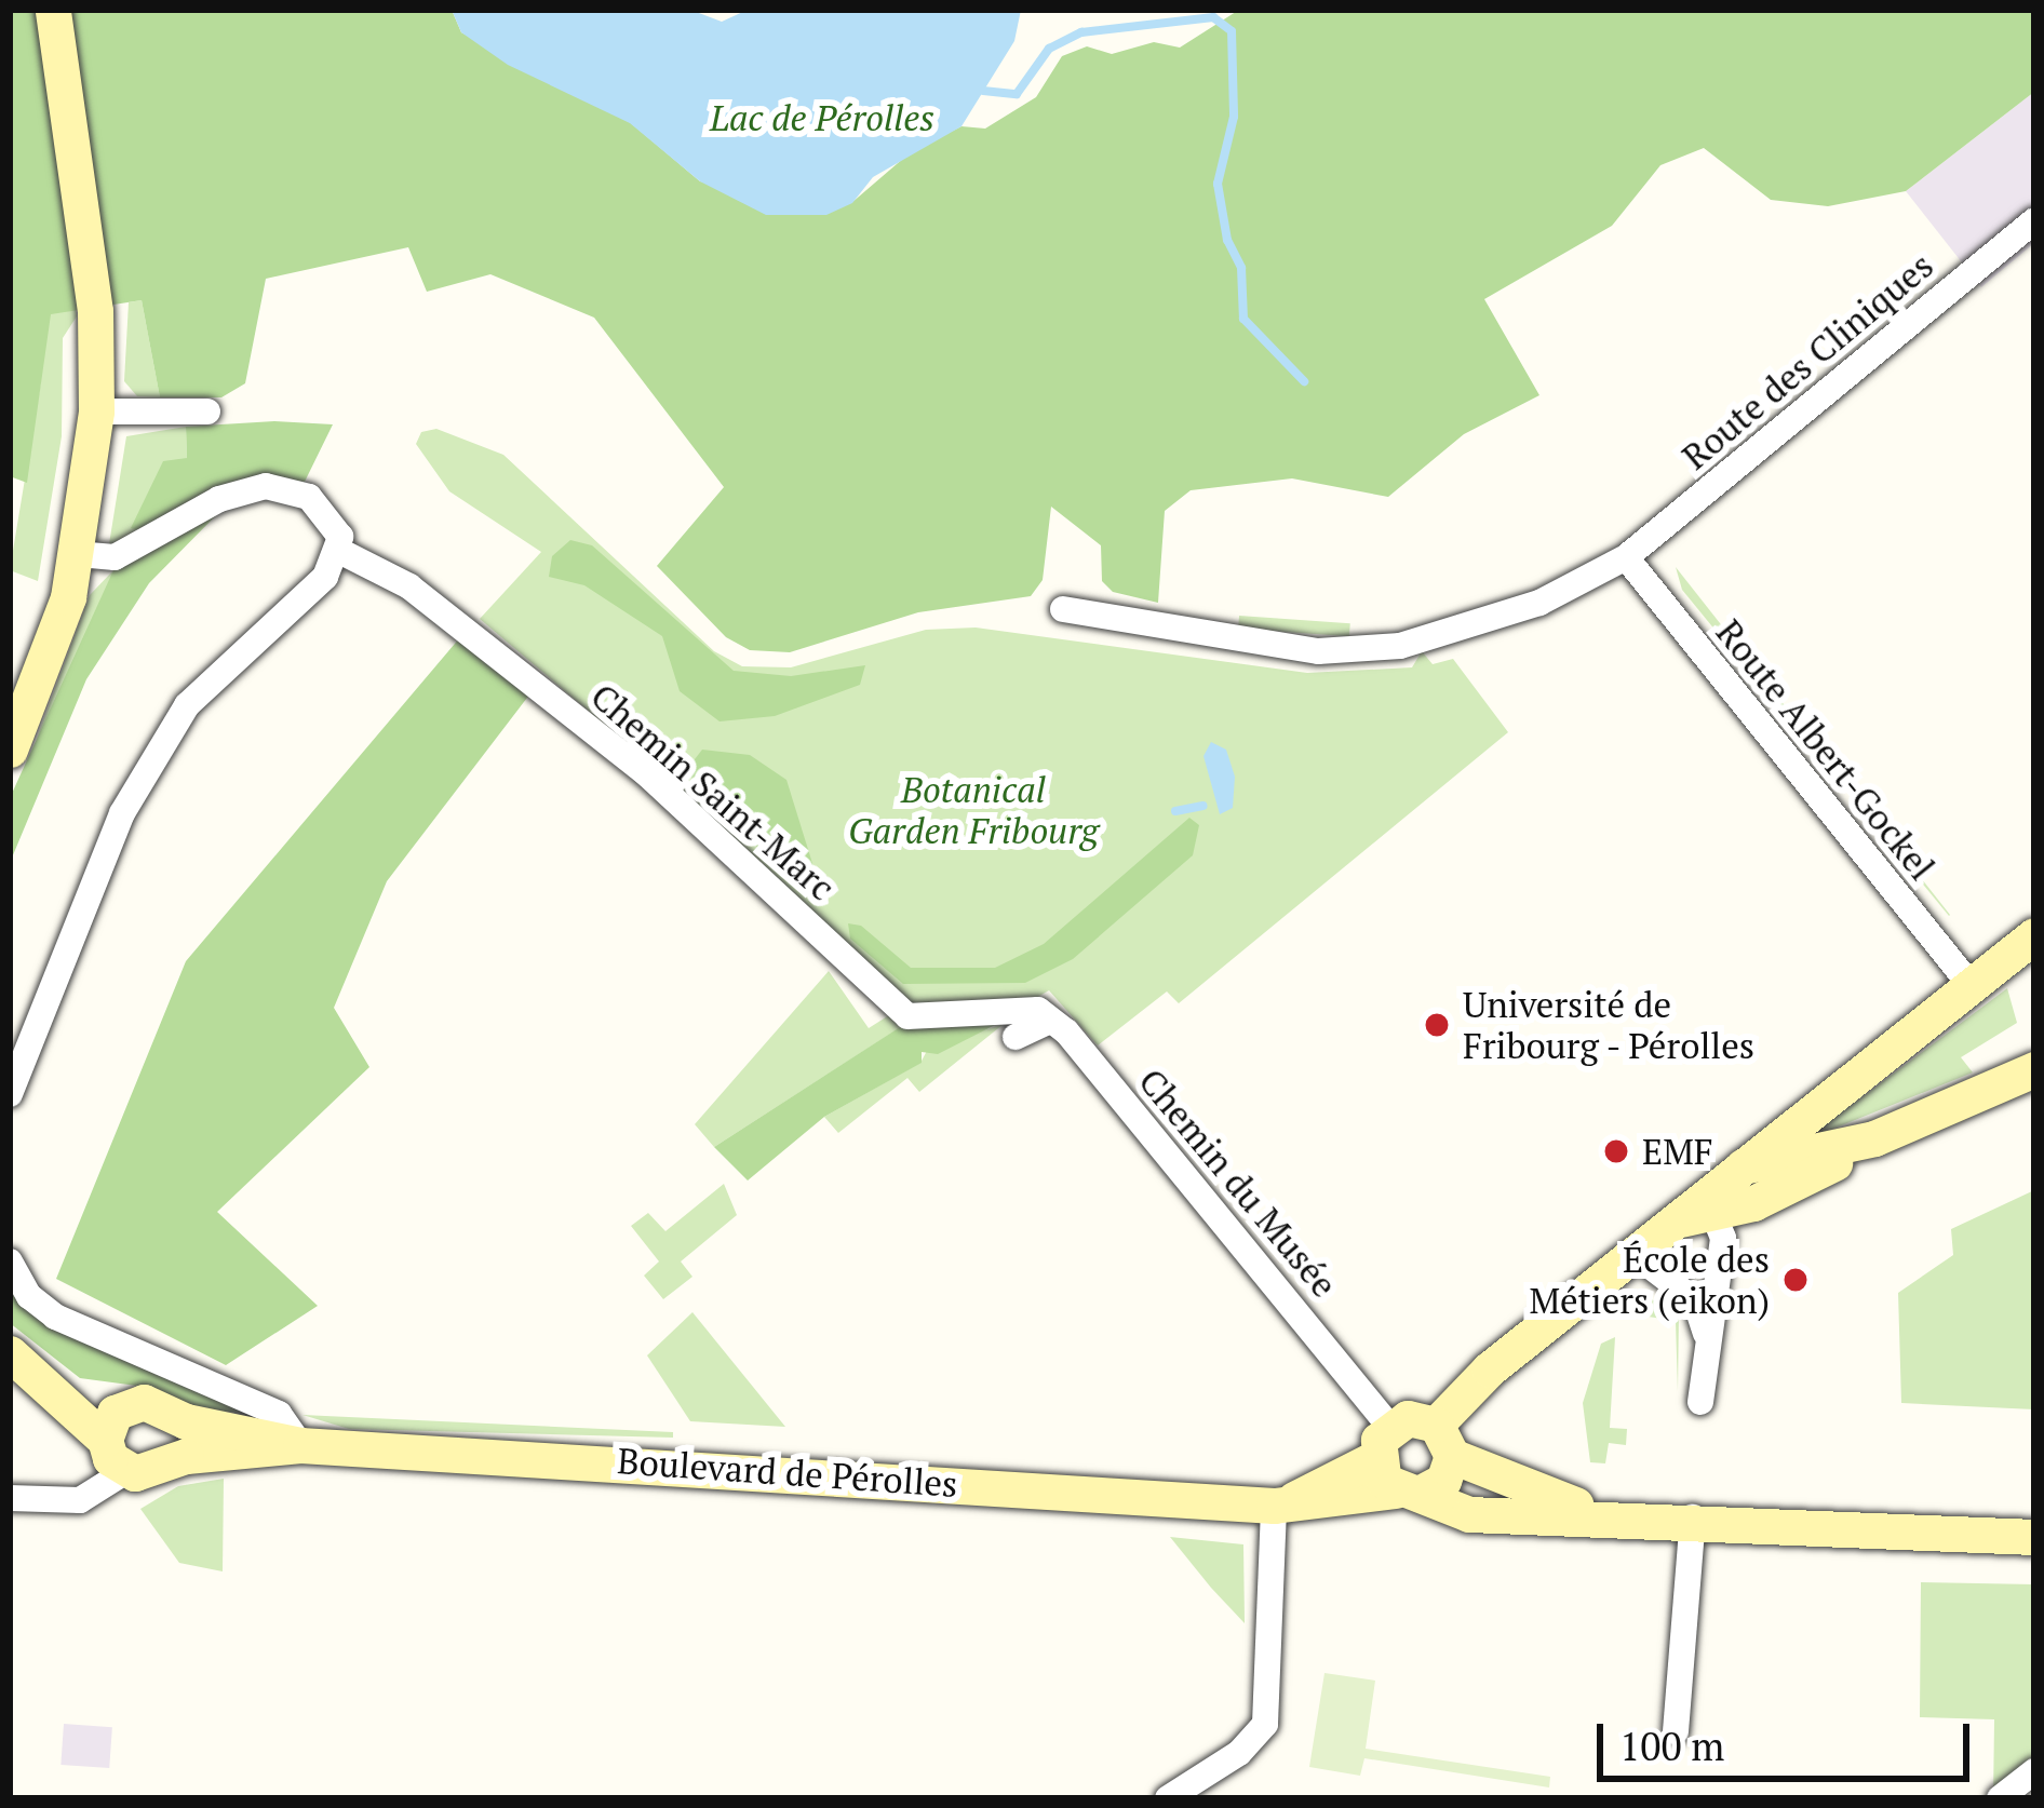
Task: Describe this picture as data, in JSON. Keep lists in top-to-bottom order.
{
  "streets": {
    "main road": ["Boulevard de Pérolles"],
    "street": [
      "Route des Cliniques",
      "Route Albert-Gockel",
      "Chemin Saint-Marc",
      "Chemin du Musée"
    ]
  },
  "crossings": [
    ["Route des Cliniques", "Route Albert-Gockel"],
    ["Chemin Saint-Marc", "Chemin du Musée"]
  ],
  "parks": ["Lac de Pérolles", "Botanical Garden Fribourg"],
  "places": ["Université de Fribourg - Pérolles", "EMF", "École des Métiers (eikon)"],
  "scale_bar": "100 m"
}
